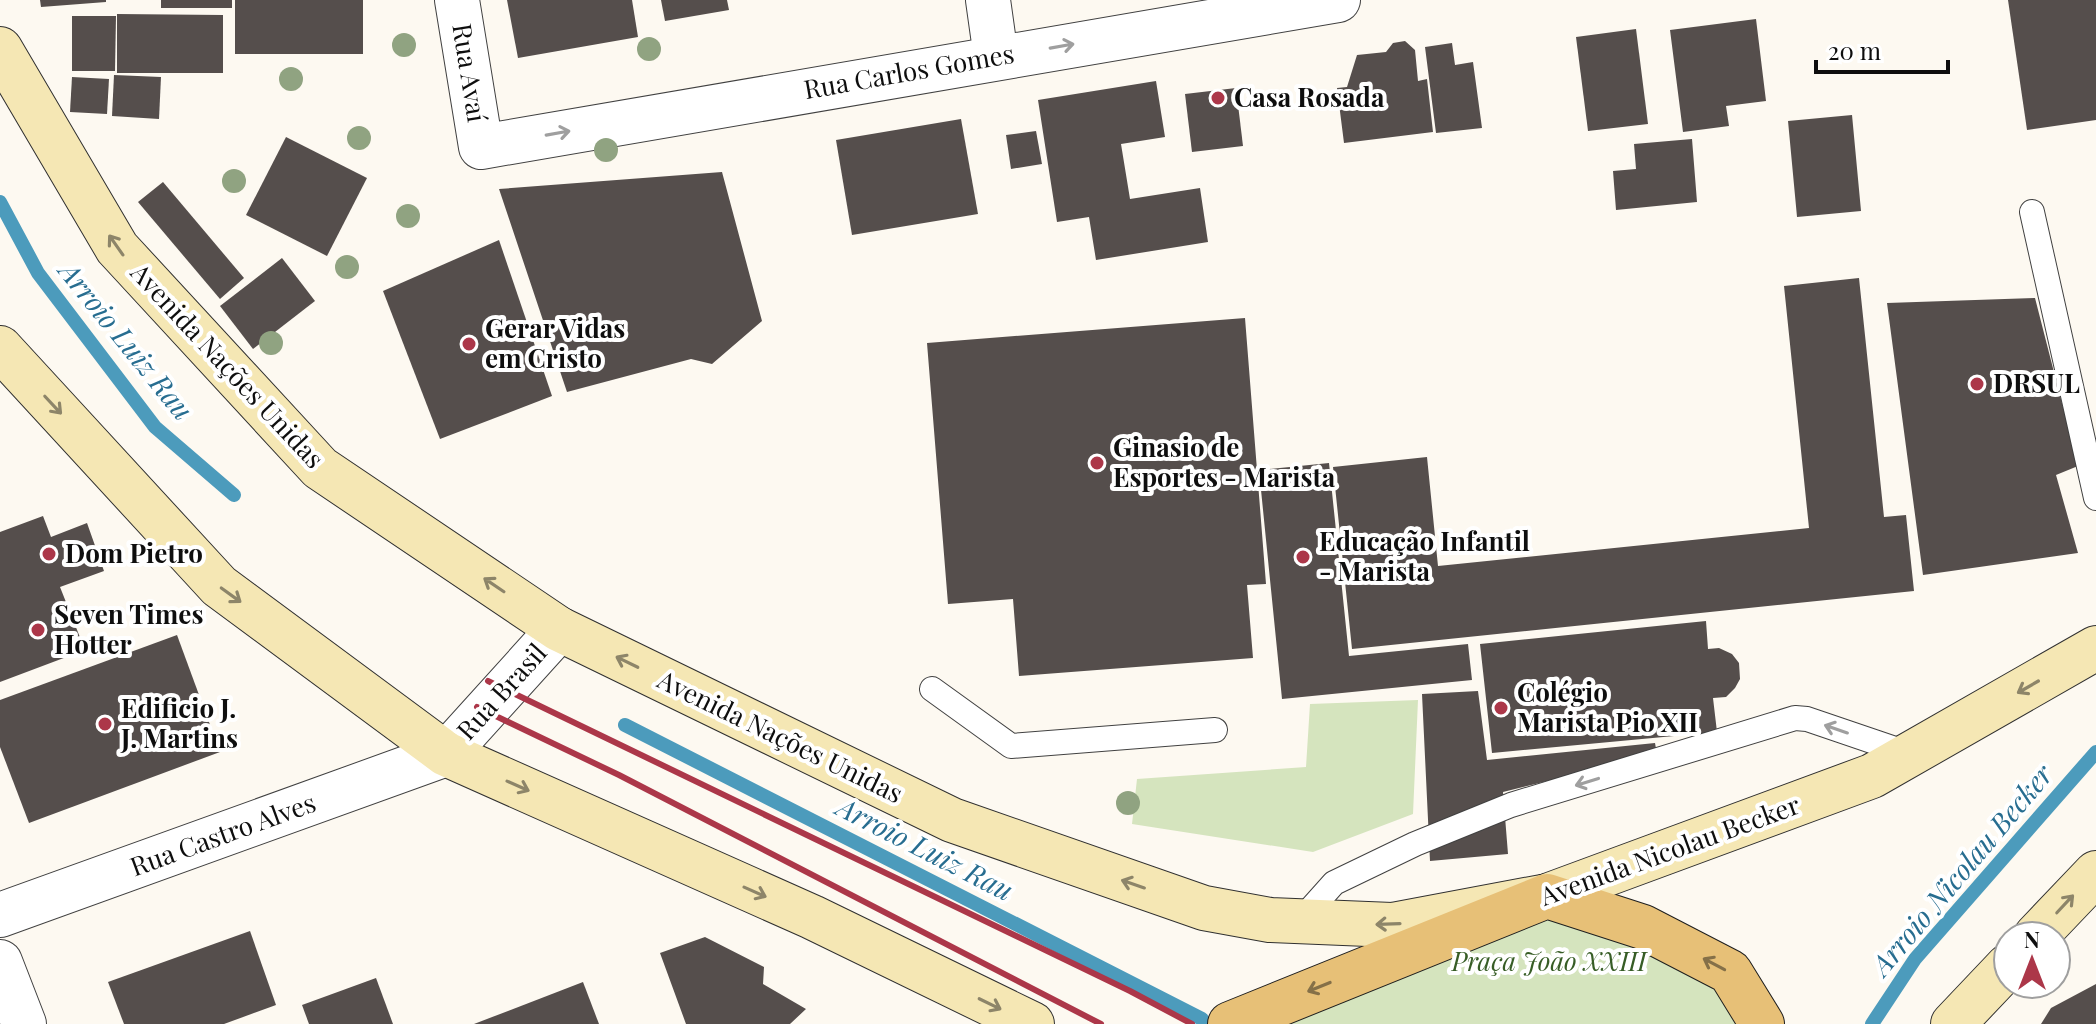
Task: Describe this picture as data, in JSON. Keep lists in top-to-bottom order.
{
  "streets": {
    "main road": ["Avenida Nações Unidas", "Avenida Nicolau Becker"],
    "street": [
      "Rua Carlos Gomes",
      "Rua Avaí",
      "Rua Brasil",
      "Rua Castro Alves"
    ]
  },
  "crossings": [
    ["Rua Carlos Gomes", "Rua Avaí"],
    ["Avenida Nações Unidas", "Rua Brasil"],
    ["Avenida Nações Unidas", "Avenida Nicolau Becker"],
    ["Rua Brasil", "Rua Castro Alves"]
  ],
  "one_way": ["Rua Carlos Gomes", "Avenida Nicolau Becker"],
  "water": ["Arroio Luiz Rau", "Arroio Nicolau Becker"],
  "parks": ["Praça João XXIII"],
  "places": [
    "Casa Rosada",
    "Gerar Vidas em Cristo",
    "DRSUL",
    "Ginasio de Esportes - Marista",
    "Dom Pietro",
    "Educação Infantil - Marista",
    "Seven Times Hotter",
    "Colégio Marista Pio XII",
    "Edificio J. J. Martins"
  ],
  "scale_bar": "20 m",
  "north": "top"
}
